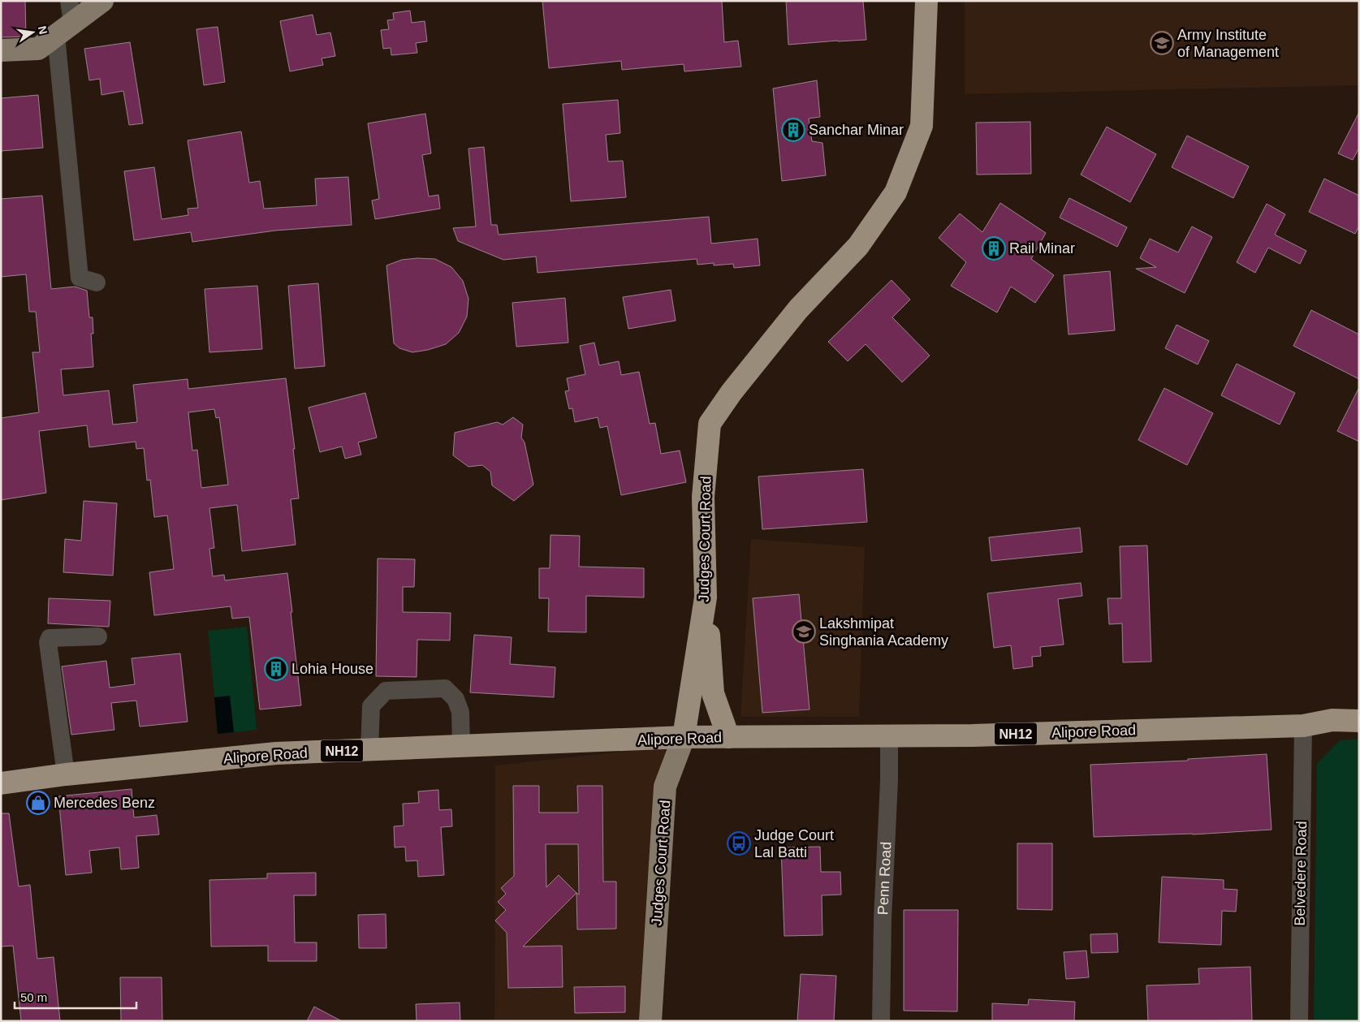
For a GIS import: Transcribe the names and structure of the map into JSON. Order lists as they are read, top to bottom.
{
  "streets": {
    "highway": ["Judges Court Road", "Alipore Road", "NH12"],
    "street": ["Belvedere Road", "Penn Road"]
  },
  "crossings": [
    ["Judges Court Road", "Alipore Road"],
    ["Alipore Road", "NH12"],
    ["Alipore Road", "Belvedere Road"],
    ["Alipore Road", "Penn Road"]
  ],
  "places": {
    "school or university": ["Army Institute of Management", "Lakshmipat Singhania Academy"],
    "building": ["Sanchar Minar", "Rail Minar", "Lohia House"],
    "shop": ["Mercedes Benz"],
    "bus stop": ["Judge Court Lal Batti"]
  },
  "scale_bar": "50 m",
  "north": "right"
}
